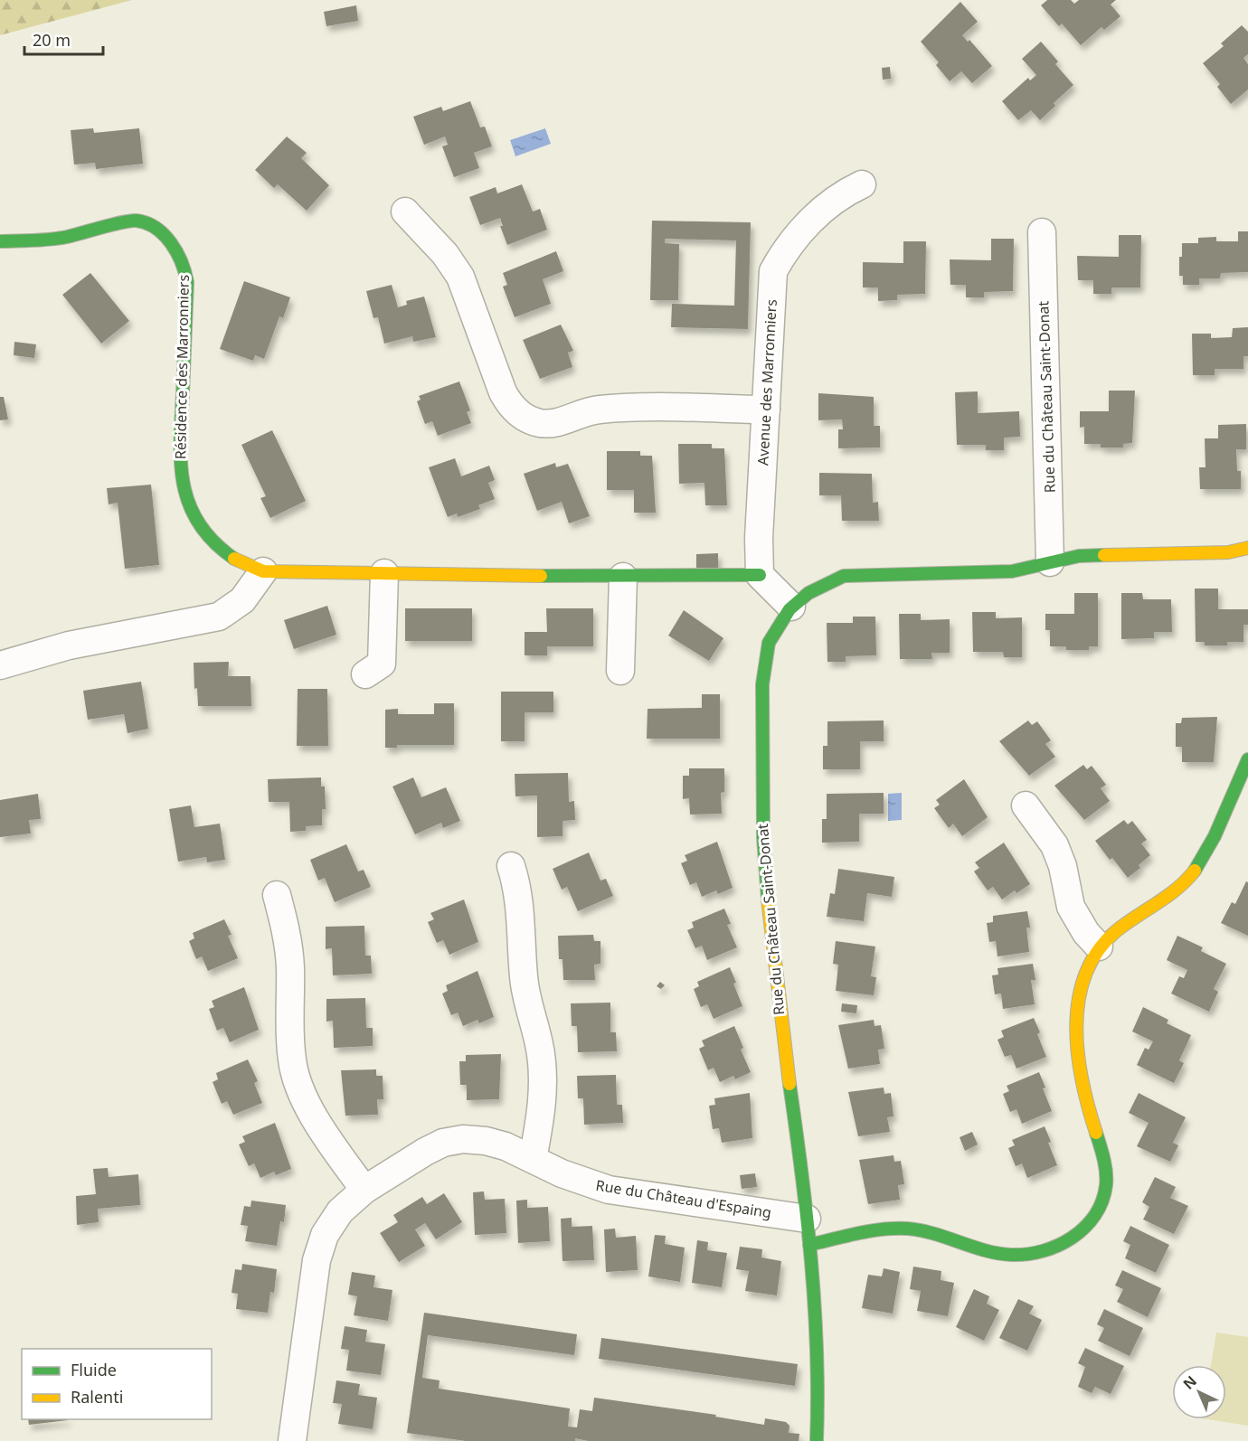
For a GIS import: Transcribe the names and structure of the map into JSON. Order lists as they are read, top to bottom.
{
  "streets": {
    "street": [
      "Résidence des Marronniers",
      "Avenue des Marronniers",
      "Rue du Château Saint-Donat",
      "Rue du Château d'Espaing"
    ]
  },
  "crossings": [
    ["Résidence des Marronniers", "Avenue des Marronniers"],
    ["Rue du Château Saint-Donat", "Rue du Château d'Espaing"]
  ],
  "legend": ["Fluide", "Ralenti"],
  "scale_bar": "20 m",
  "north": "top left"
}
